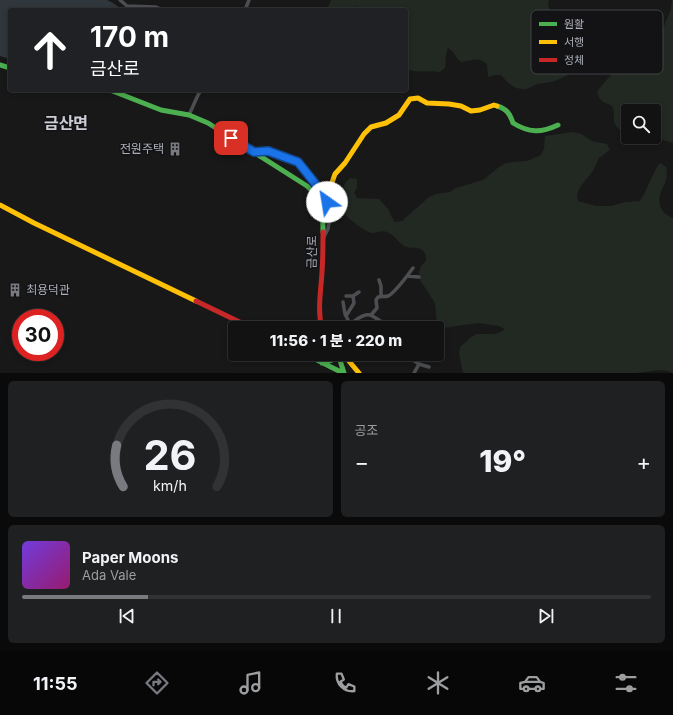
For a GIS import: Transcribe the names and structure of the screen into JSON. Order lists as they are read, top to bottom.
{
  "streets": {
    "street": ["금산로"]
  },
  "districts": ["금산면"],
  "places": {
    "building": ["전원주택", "최용덕관"]
  },
  "legend": ["원활", "서행", "정체"],
  "page": {
    "turn": ["170 m", "금산로"],
    "limit": "30",
    "trip": "11:56 · 1 분 · 220 m",
    "tile": "공조",
    "heat": ["−", "19°", "+"],
    "song": ["Paper Moons", "Ada Vale"],
    "tabs": "11:55",
    "gauge": ["26", "km/h"]
  }
}
